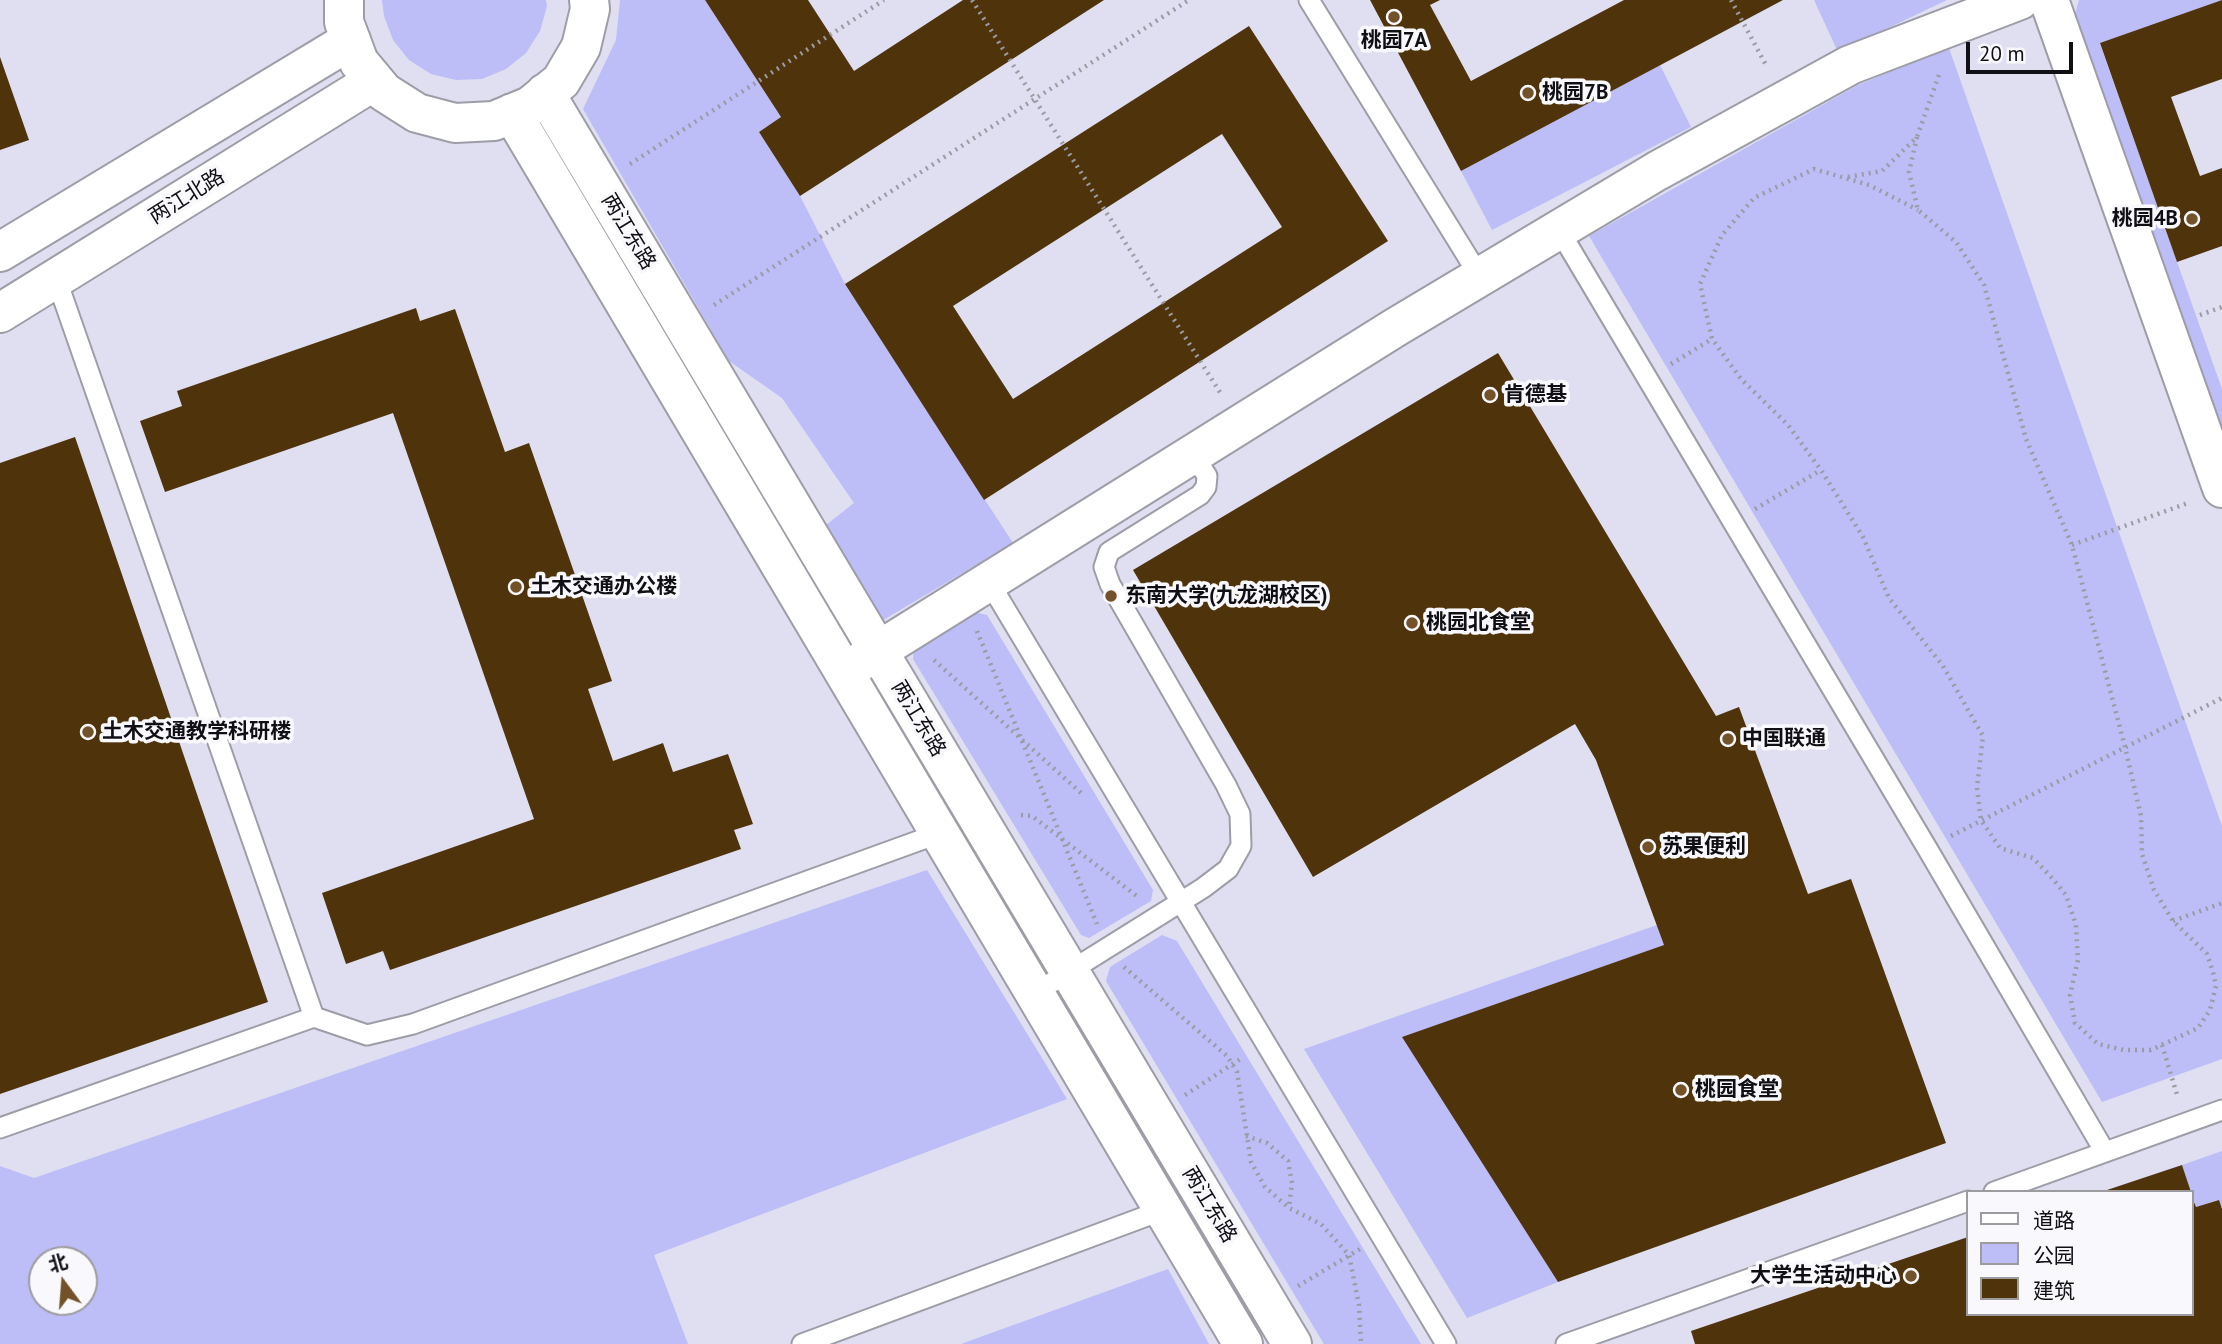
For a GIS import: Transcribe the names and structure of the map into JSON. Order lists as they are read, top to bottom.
{
  "streets": {
    "street": ["两江北路", "两江东路"]
  },
  "places": [
    "桃园7A",
    "桃园7B",
    "桃园4B",
    "肯德基",
    "土木交通办公楼",
    "东南大学(九龙湖校区)",
    "桃园北食堂",
    "土木交通教学科研楼",
    "中国联通",
    "苏果便利",
    "桃园食堂",
    "大学生活动中心"
  ],
  "legend": ["道路", "公园", "建筑"],
  "scale_bar": "20 m",
  "north": "top"
}
